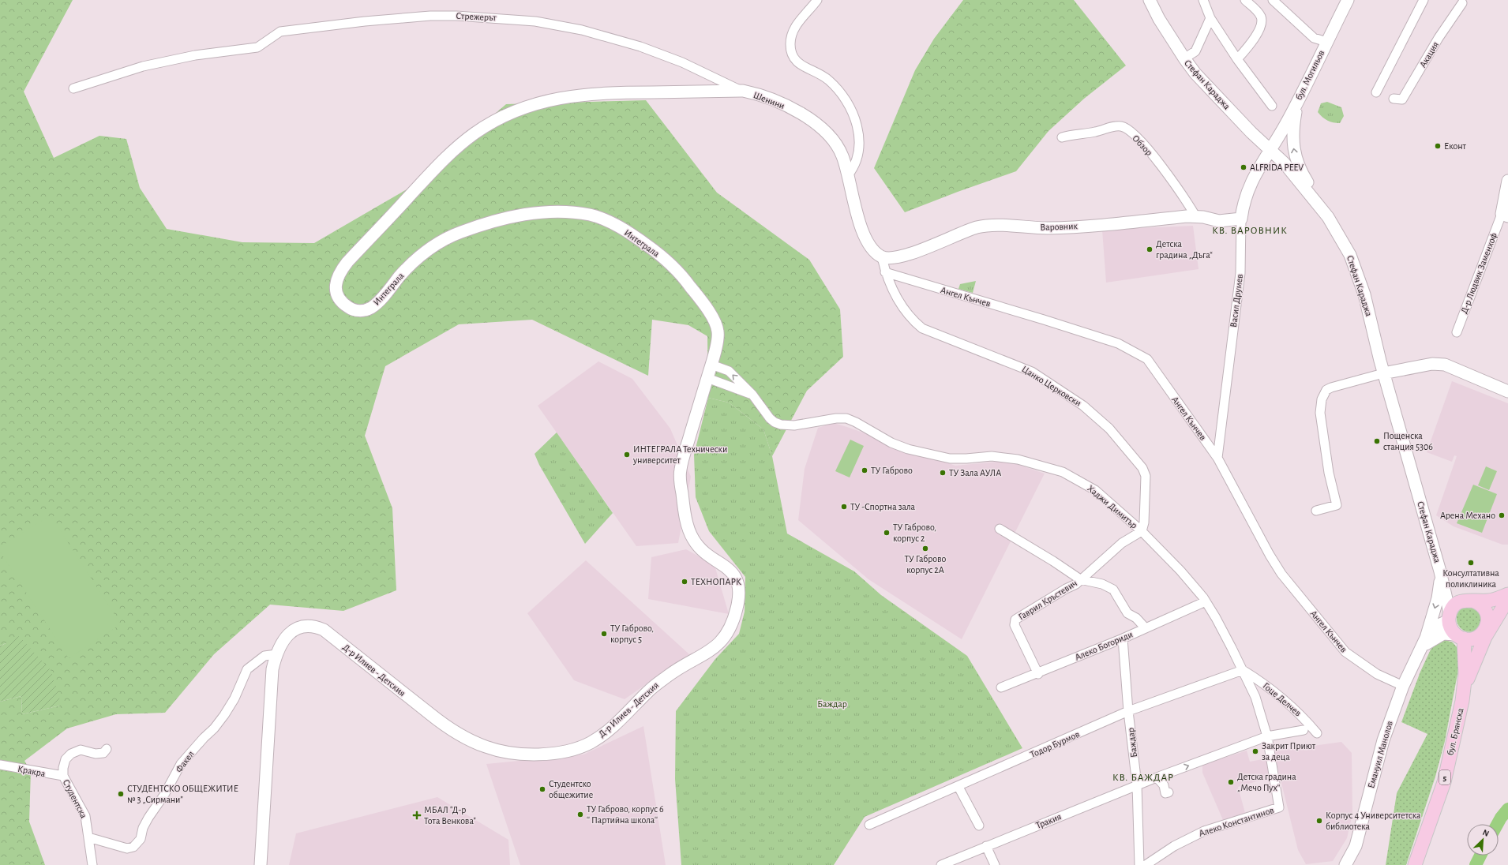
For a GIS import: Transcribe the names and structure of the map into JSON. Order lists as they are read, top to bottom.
{
  "streets": {
    "main road": ["бул. Брянска", "5"],
    "street": [
      "Стрежерът",
      "Акация",
      "бул. Могильов",
      "Стефан Караджа",
      "Шенини",
      "Обзор",
      "Варовник",
      "Интеграла",
      "Д-р Людвик Заменхоф",
      "Ангел Кънчев",
      "Васил Друмев",
      "Цанко Церковски",
      "Хаджи Димитър",
      "Гаврил Кръстевич",
      "Алеко Богориди",
      "Д-р Илиев - Детския",
      "Гоце Делчев",
      "Баждар",
      "Тодор Бурмов",
      "Емануил Манолов",
      "Факел",
      "Кракра",
      "Студентска",
      "Тракия",
      "Алеко Константинов"
    ]
  },
  "crossings": [
    ["Стрежерът", "Шенини"],
    ["бул. Могильов", "Стефан Караджа"],
    ["бул. Могильов", "Васил Друмев"],
    ["Стефан Караджа", "Васил Друмев"],
    ["Стефан Караджа", "Емануил Манолов"],
    ["Стефан Караджа", "5"],
    ["Шенини", "Варовник"],
    ["Шенини", "Интеграла"],
    ["Шенини", "Цанко Церковски"],
    ["Обзор", "Варовник"],
    ["Варовник", "Васил Друмев"],
    ["Варовник", "Цанко Церковски"],
    ["Интеграла", "Хаджи Димитър"],
    ["Интеграла", "Д-р Илиев - Детския"],
    ["Ангел Кънчев", "Васил Друмев"],
    ["Ангел Кънчев", "Цанко Церковски"],
    ["Ангел Кънчев", "Емануил Манолов"],
    ["Цанко Церковски", "Хаджи Димитър"],
    ["Цанко Церковски", "Гаврил Кръстевич"],
    ["Хаджи Димитър", "Гаврил Кръстевич"],
    ["Хаджи Димитър", "Алеко Богориди"],
    ["Хаджи Димитър", "Д-р Илиев - Детския"],
    ["Хаджи Димитър", "Гоце Делчев"],
    ["Хаджи Димитър", "Тодор Бурмов"],
    ["Хаджи Димитър", "Тракия"],
    ["Хаджи Димитър", "Алеко Константинов"],
    ["Гаврил Кръстевич", "Алеко Богориди"],
    ["Алеко Богориди", "Баждар"],
    ["Д-р Илиев - Детския", "Факел"],
    ["Гоце Делчев", "Тодор Бурмов"],
    ["бул. Брянска", "5"],
    ["Баждар", "Тодор Бурмов"],
    ["Баждар", "Тракия"],
    ["Емануил Манолов", "5"],
    ["Факел", "Студентска"],
    ["Кракра", "Студентска"]
  ],
  "districts": ["КВ. ВАРОВНИК", "КВ. БАЖДАР"],
  "parks": ["Баждар"],
  "places": {
    "other": [
      "Еконт",
      "ALFRIDA PEEV",
      "Детска градина „Дъга“",
      "Пощенска станция 5306",
      "ИНТЕГРАЛА Технически университет",
      "ТУ Габрово",
      "ТУ Зала АУЛА",
      "ТУ -Спортна зала",
      "Арена Механо",
      "ТУ Габрово, корпус 2",
      "ТУ Габрово корпус 2А",
      "Консултативна поликлиника",
      "ТЕХНОПАРК",
      "ТУ Габрово, корпус 5",
      "Закрит Приют за деца",
      "Детска градина „Мечо Пух“",
      "Студентско общежитие",
      "СТУДЕНТСКО ОБЩЕЖИТИЕ № 3 „Сирмани”",
      "ТУ Габрово, корпус 6 '' Партийна школа''",
      "Корпус 4 Университетска библиотека"
    ],
    "health": ["МБАЛ \"Д-р Тота Венкова\""]
  },
  "north": "top right"
}
